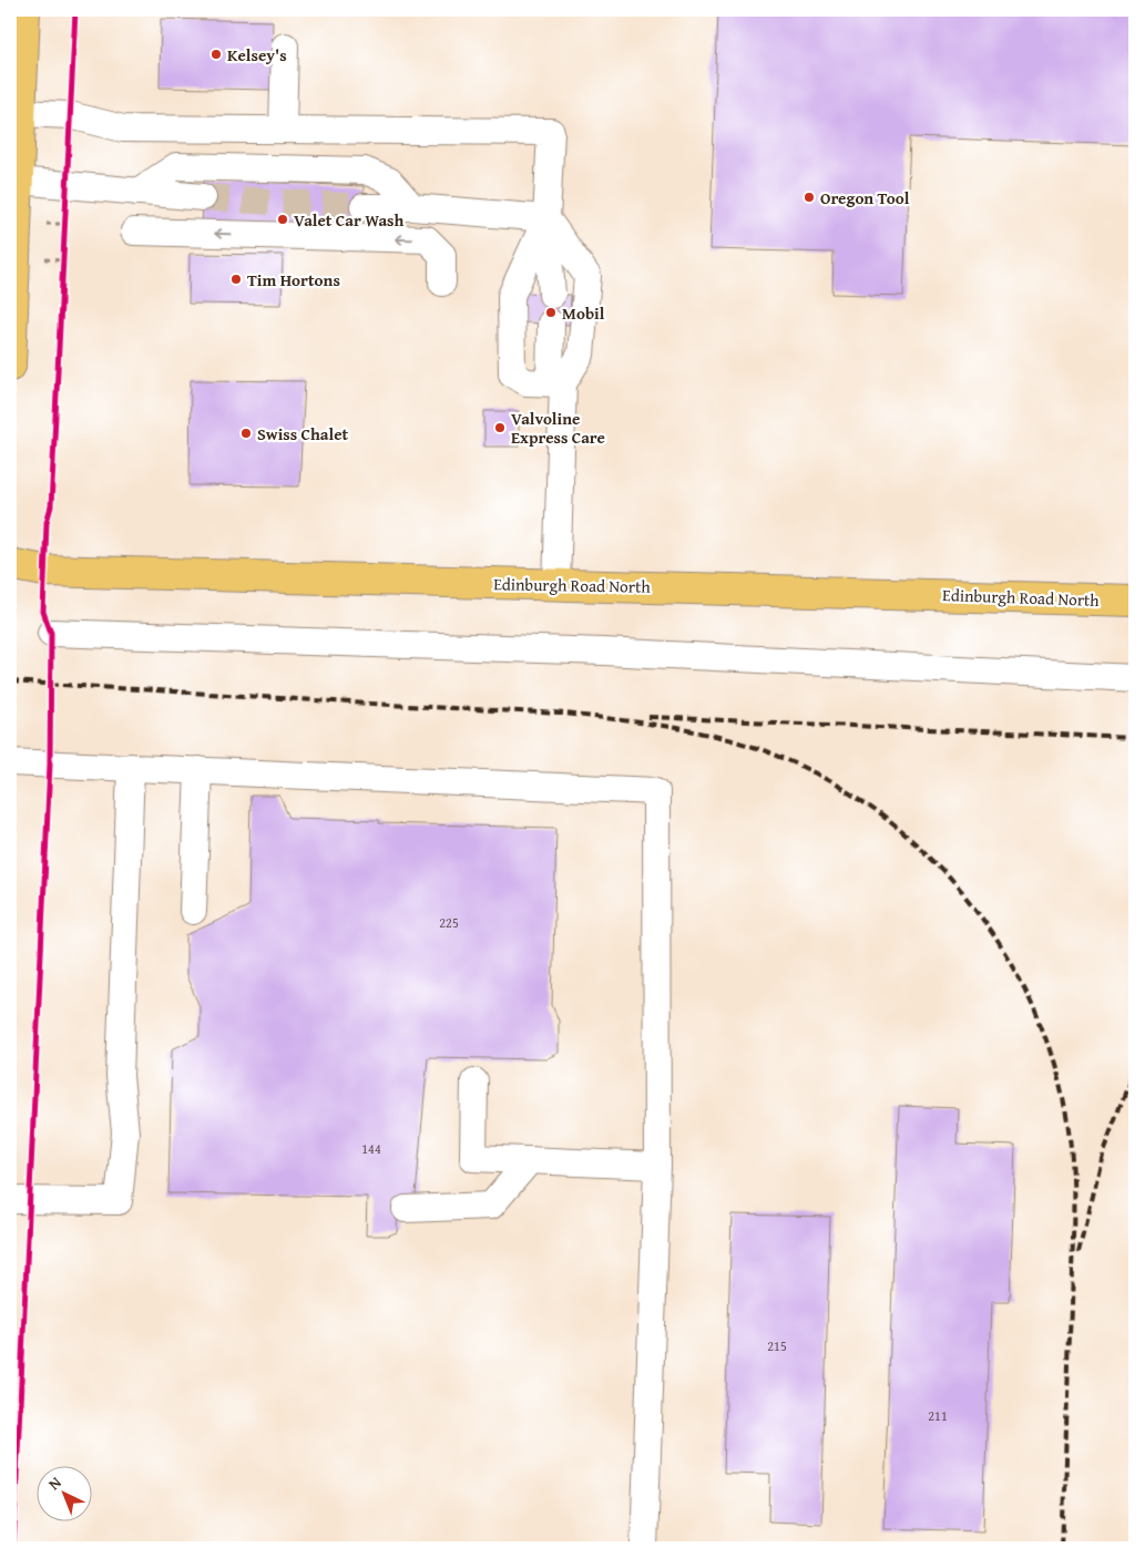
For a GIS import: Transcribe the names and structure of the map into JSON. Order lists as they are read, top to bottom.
{
  "streets": {
    "main road": ["Edinburgh Road North"]
  },
  "places": [
    "Kelsey's",
    "Oregon Tool",
    "Valet Car Wash",
    "Tim Hortons",
    "Mobil",
    "Valvoline Express Care",
    "Swiss Chalet"
  ],
  "house_numbers": [
    "225",
    "144",
    "215",
    "211"
  ],
  "north": "top left"
}
